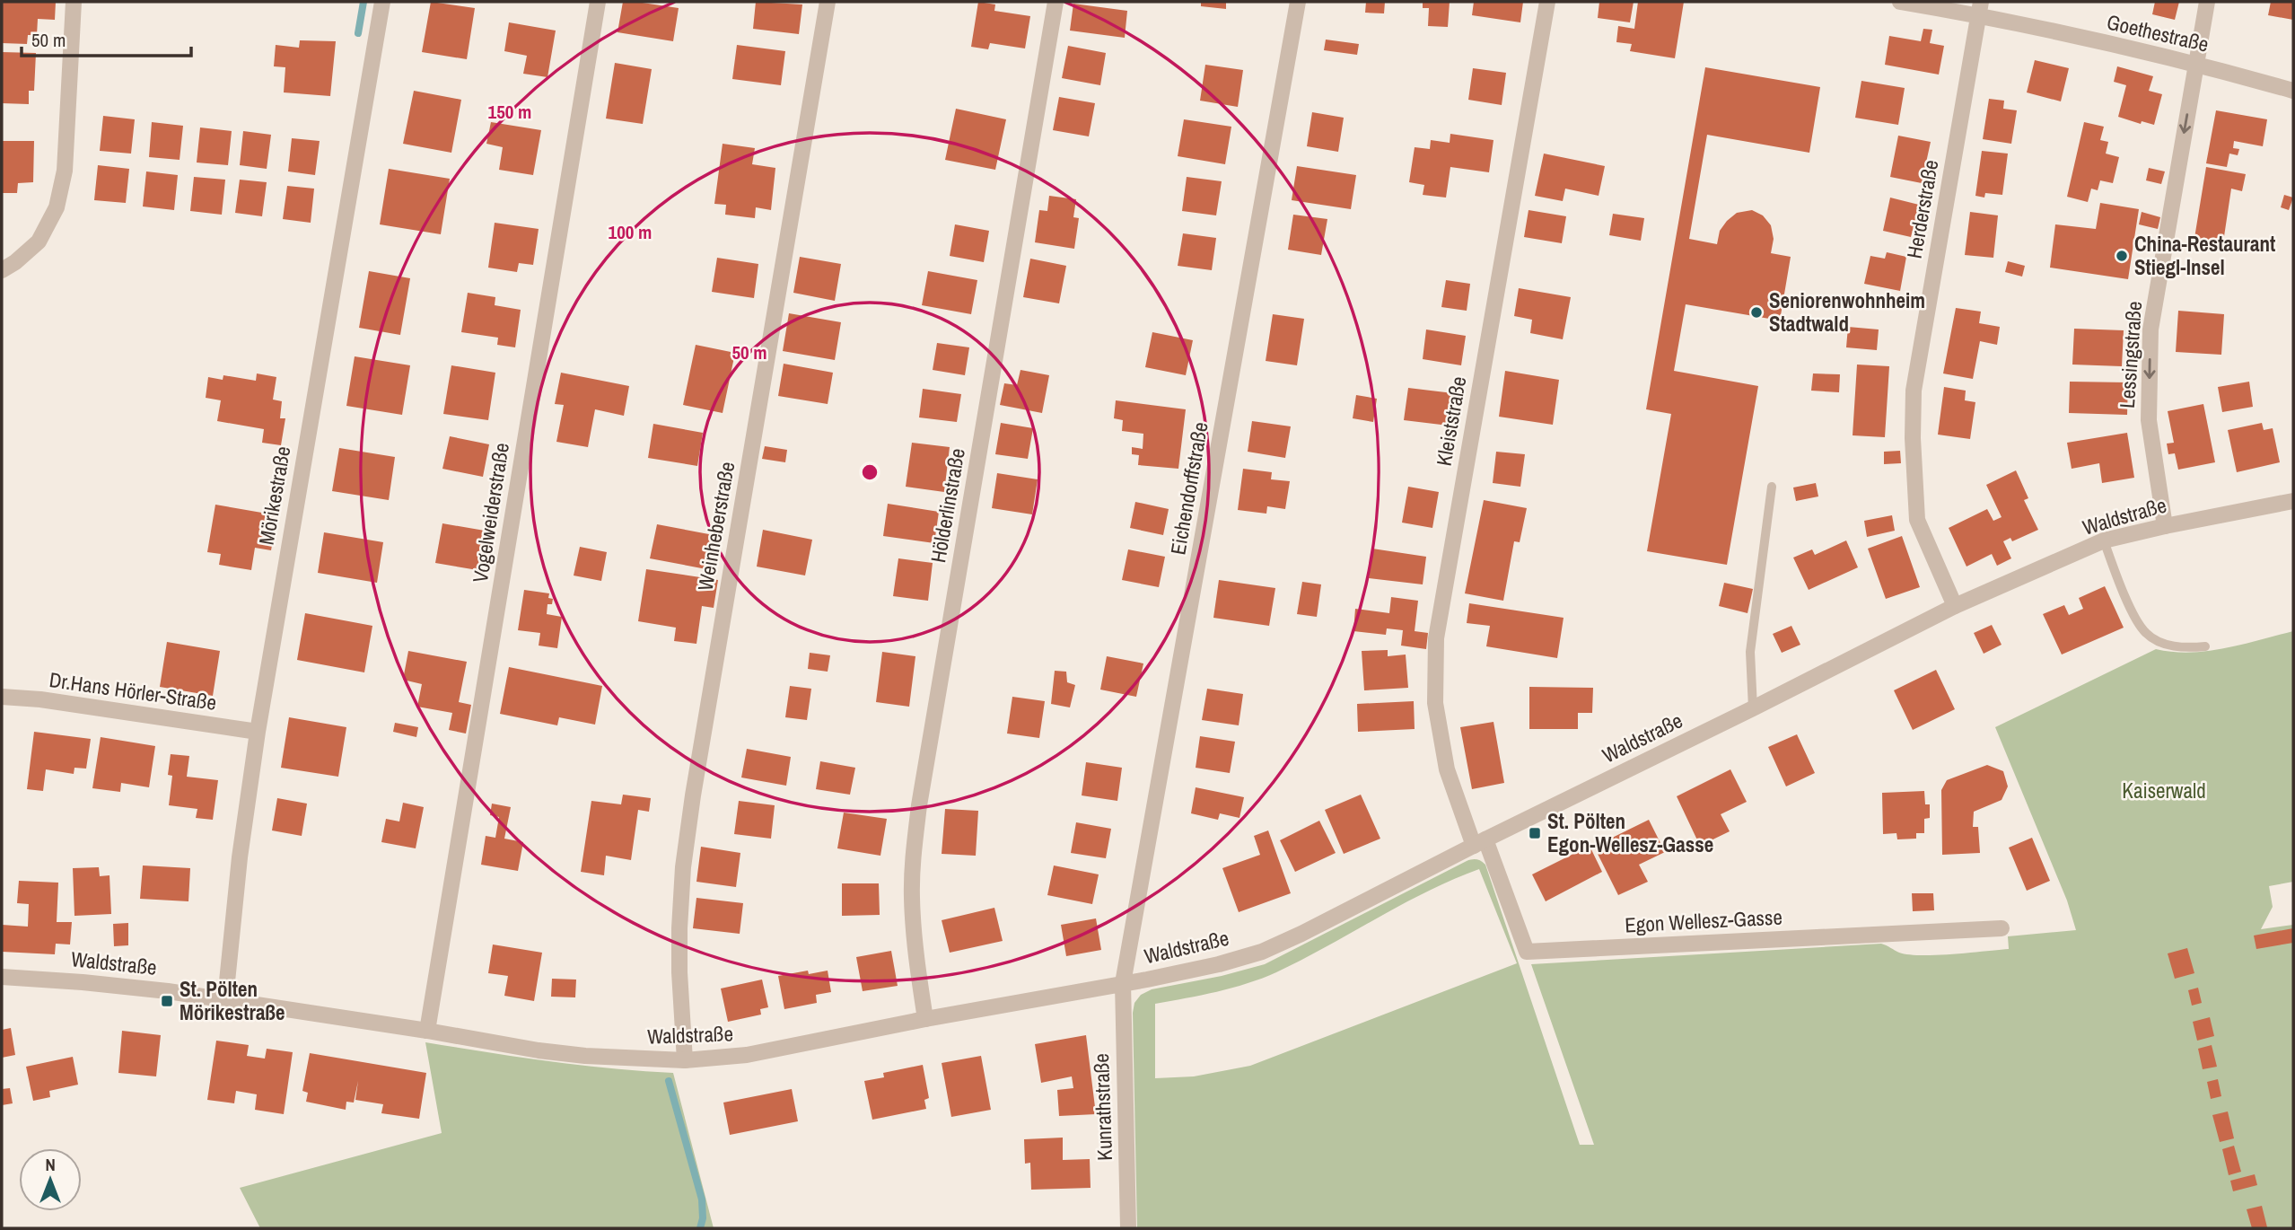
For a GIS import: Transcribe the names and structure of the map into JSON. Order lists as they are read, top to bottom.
{
  "streets": {
    "street": [
      "Goethestraße",
      "Herderstraße",
      "Lessingstraße",
      "Kleiststraße",
      "Eichendorffstraße",
      "Mörikestraße",
      "Hölderlinstraße",
      "Vogelweiderstraße",
      "Waldstraße",
      "Weinheberstraße",
      "Dr.Hans Hörler-Straße",
      "Egon Wellesz-Gasse",
      "Kunrathstraße"
    ]
  },
  "crossings": [
    ["Goethestraße", "Herderstraße"],
    ["Goethestraße", "Lessingstraße"],
    ["Herderstraße", "Waldstraße"],
    ["Lessingstraße", "Waldstraße"],
    ["Kleiststraße", "Waldstraße"],
    ["Kleiststraße", "Egon Wellesz-Gasse"],
    ["Eichendorffstraße", "Waldstraße"],
    ["Eichendorffstraße", "Kunrathstraße"],
    ["Mörikestraße", "Waldstraße"],
    ["Mörikestraße", "Dr.Hans Hörler-Straße"],
    ["Hölderlinstraße", "Waldstraße"],
    ["Vogelweiderstraße", "Waldstraße"],
    ["Waldstraße", "Weinheberstraße"],
    ["Waldstraße", "Egon Wellesz-Gasse"],
    ["Waldstraße", "Kunrathstraße"]
  ],
  "one_way": ["Lessingstraße"],
  "parks": ["Kaiserwald"],
  "places": {
    "other": ["China-Restaurant Stiegl-Insel", "Seniorenwohnheim Stadtwald"],
    "transit": ["St. Pölten Egon-Wellesz-Gasse", "St. Pölten Mörikestraße"]
  },
  "scale_bar": "50 m",
  "north": "top",
  "rings": ["150 m", "100 m", "50 m"]
}
